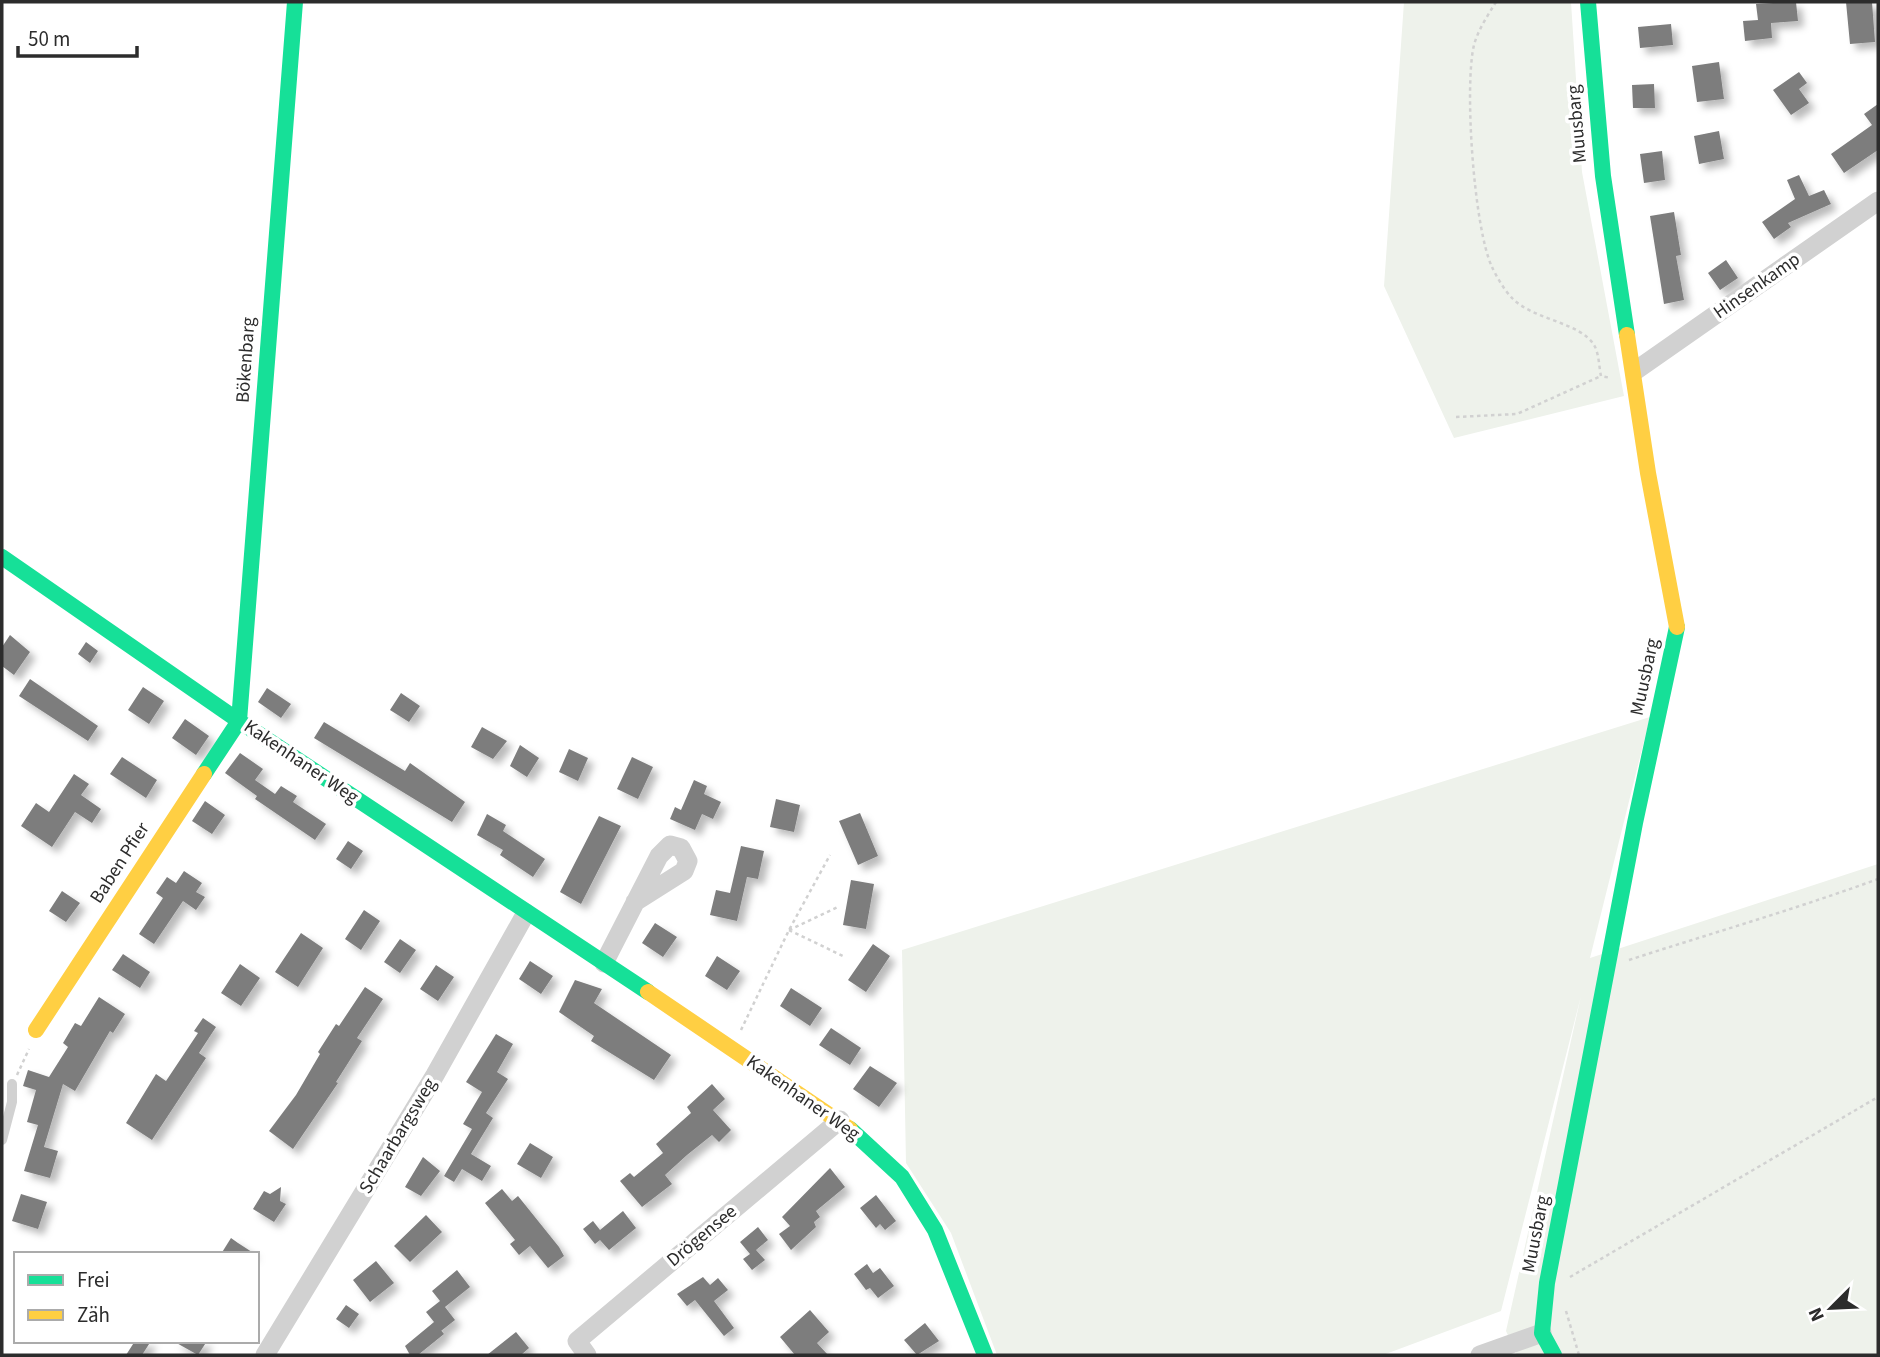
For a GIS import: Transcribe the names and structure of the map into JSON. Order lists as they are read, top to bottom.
{
  "streets": {
    "street": [
      "Muusbarg",
      "Hinsenkamp",
      "Bökenbarg",
      "Kakenhaner Weg",
      "Baben Pfier",
      "Schaarbargsweg",
      "Drögensee"
    ]
  },
  "crossings": [
    ["Muusbarg", "Hinsenkamp"],
    ["Bökenbarg", "Kakenhaner Weg"],
    ["Bökenbarg", "Baben Pfier"],
    ["Kakenhaner Weg", "Baben Pfier"],
    ["Kakenhaner Weg", "Schaarbargsweg"],
    ["Kakenhaner Weg", "Drögensee"]
  ],
  "legend": ["Frei", "Zäh"],
  "scale_bar": "50 m",
  "north": "bottom left"
}
